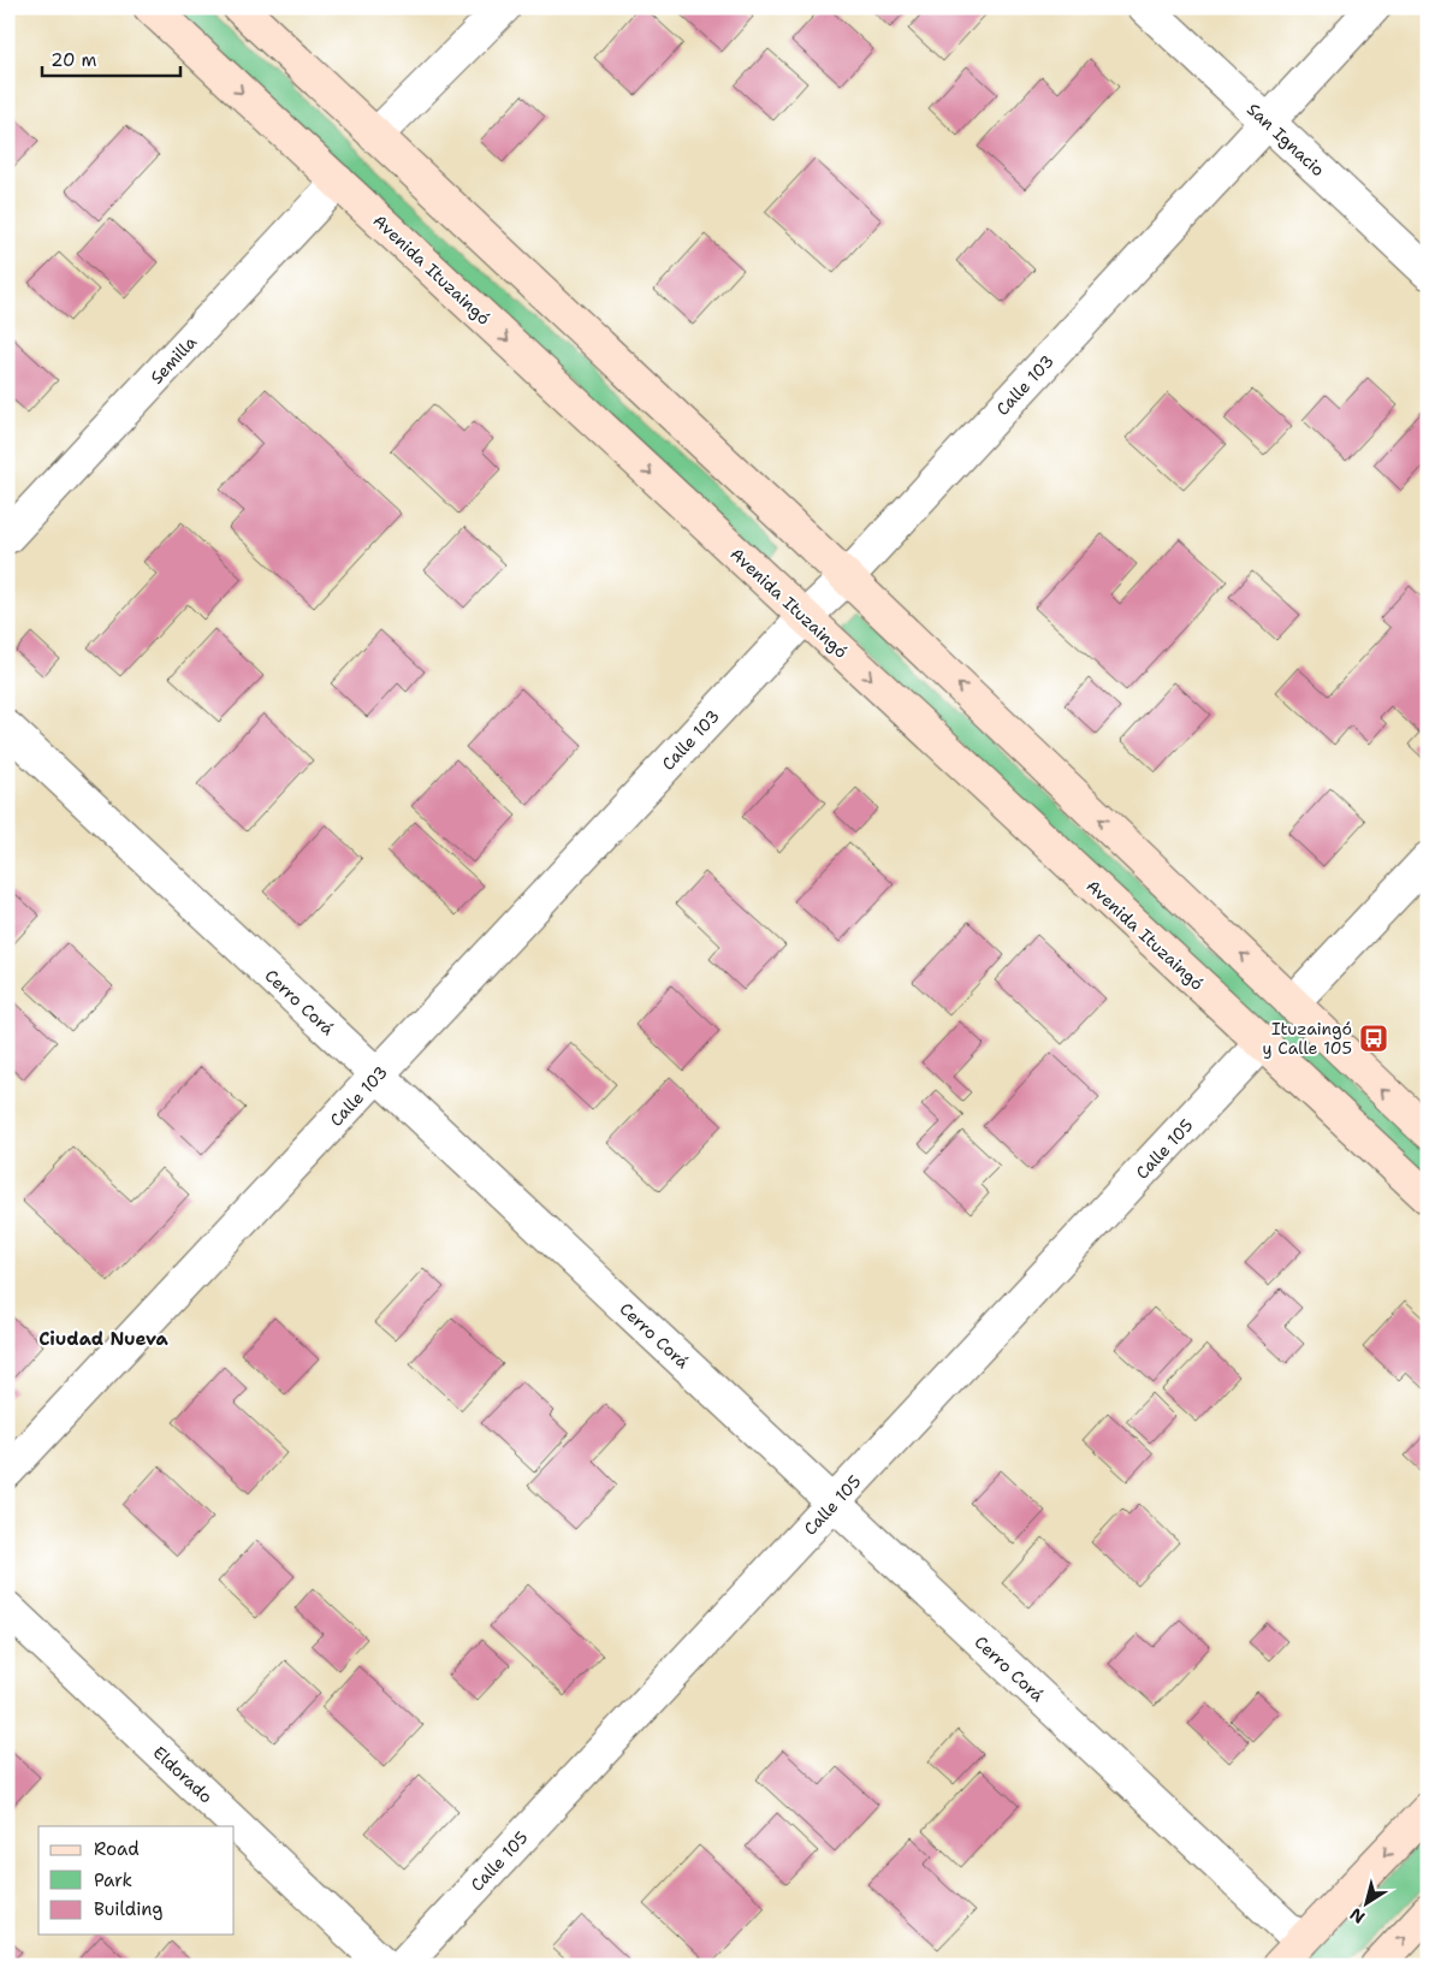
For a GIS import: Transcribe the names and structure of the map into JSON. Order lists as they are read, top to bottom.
{
  "streets": {
    "main road": ["Avenida Ituzaingó"],
    "street": [
      "San Ignacio",
      "Semilla",
      "Calle 103",
      "Cerro Corá",
      "Calle 105",
      "Eldorado"
    ]
  },
  "crossings": [
    ["San Ignacio", "Calle 103"],
    ["Avenida Ituzaingó", "Semilla"],
    ["Avenida Ituzaingó", "Calle 103"],
    ["Avenida Ituzaingó", "Calle 105"],
    ["Calle 103", "Cerro Corá"],
    ["Cerro Corá", "Calle 105"]
  ],
  "districts": ["Ciudad Nueva"],
  "places": {
    "bus stop": ["Ituzaingó y Calle 105"]
  },
  "legend": ["Road", "Park", "Building"],
  "scale_bar": "20 m",
  "north": "bottom left"
}
